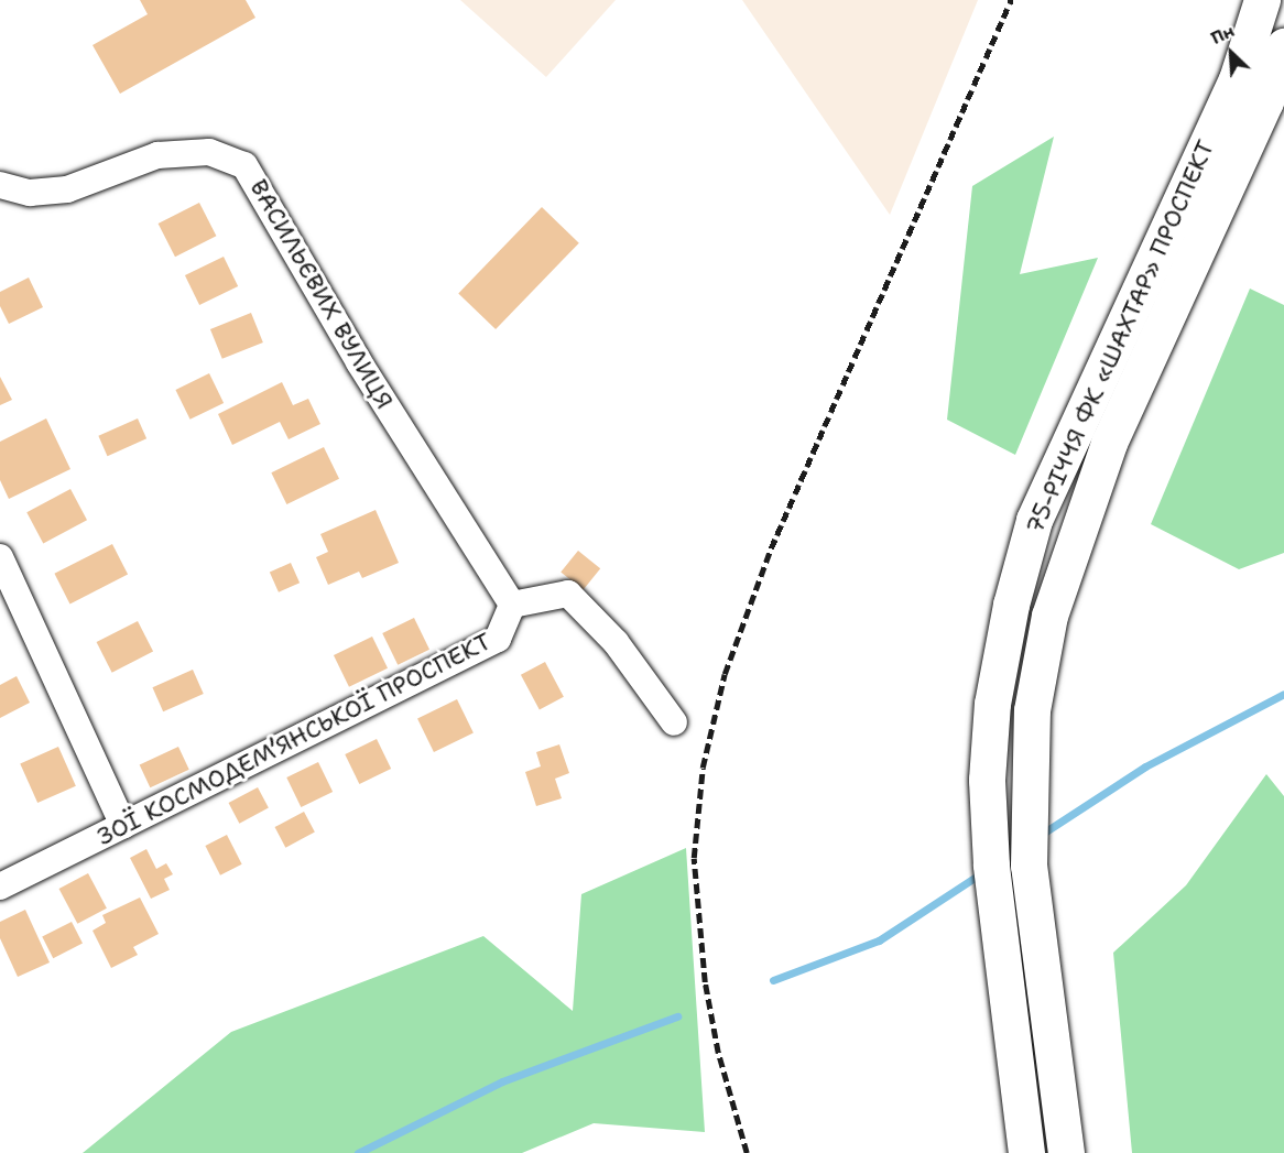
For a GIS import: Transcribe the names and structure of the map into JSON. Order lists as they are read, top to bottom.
{
  "streets": {
    "main road": ["75-РІЧЧЯ ФК «ШАХТАР» ПРОСПЕКТ"],
    "street": ["ВАСИЛЬЄВИХ ВУЛИЦЯ", "ЗОЇ КОСМОДЕМ’ЯНСЬКОЇ ПРОСПЕКТ"]
  },
  "crossings": [
    ["ВАСИЛЬЄВИХ ВУЛИЦЯ", "ЗОЇ КОСМОДЕМ’ЯНСЬКОЇ ПРОСПЕКТ"]
  ],
  "north": "top left"
}
